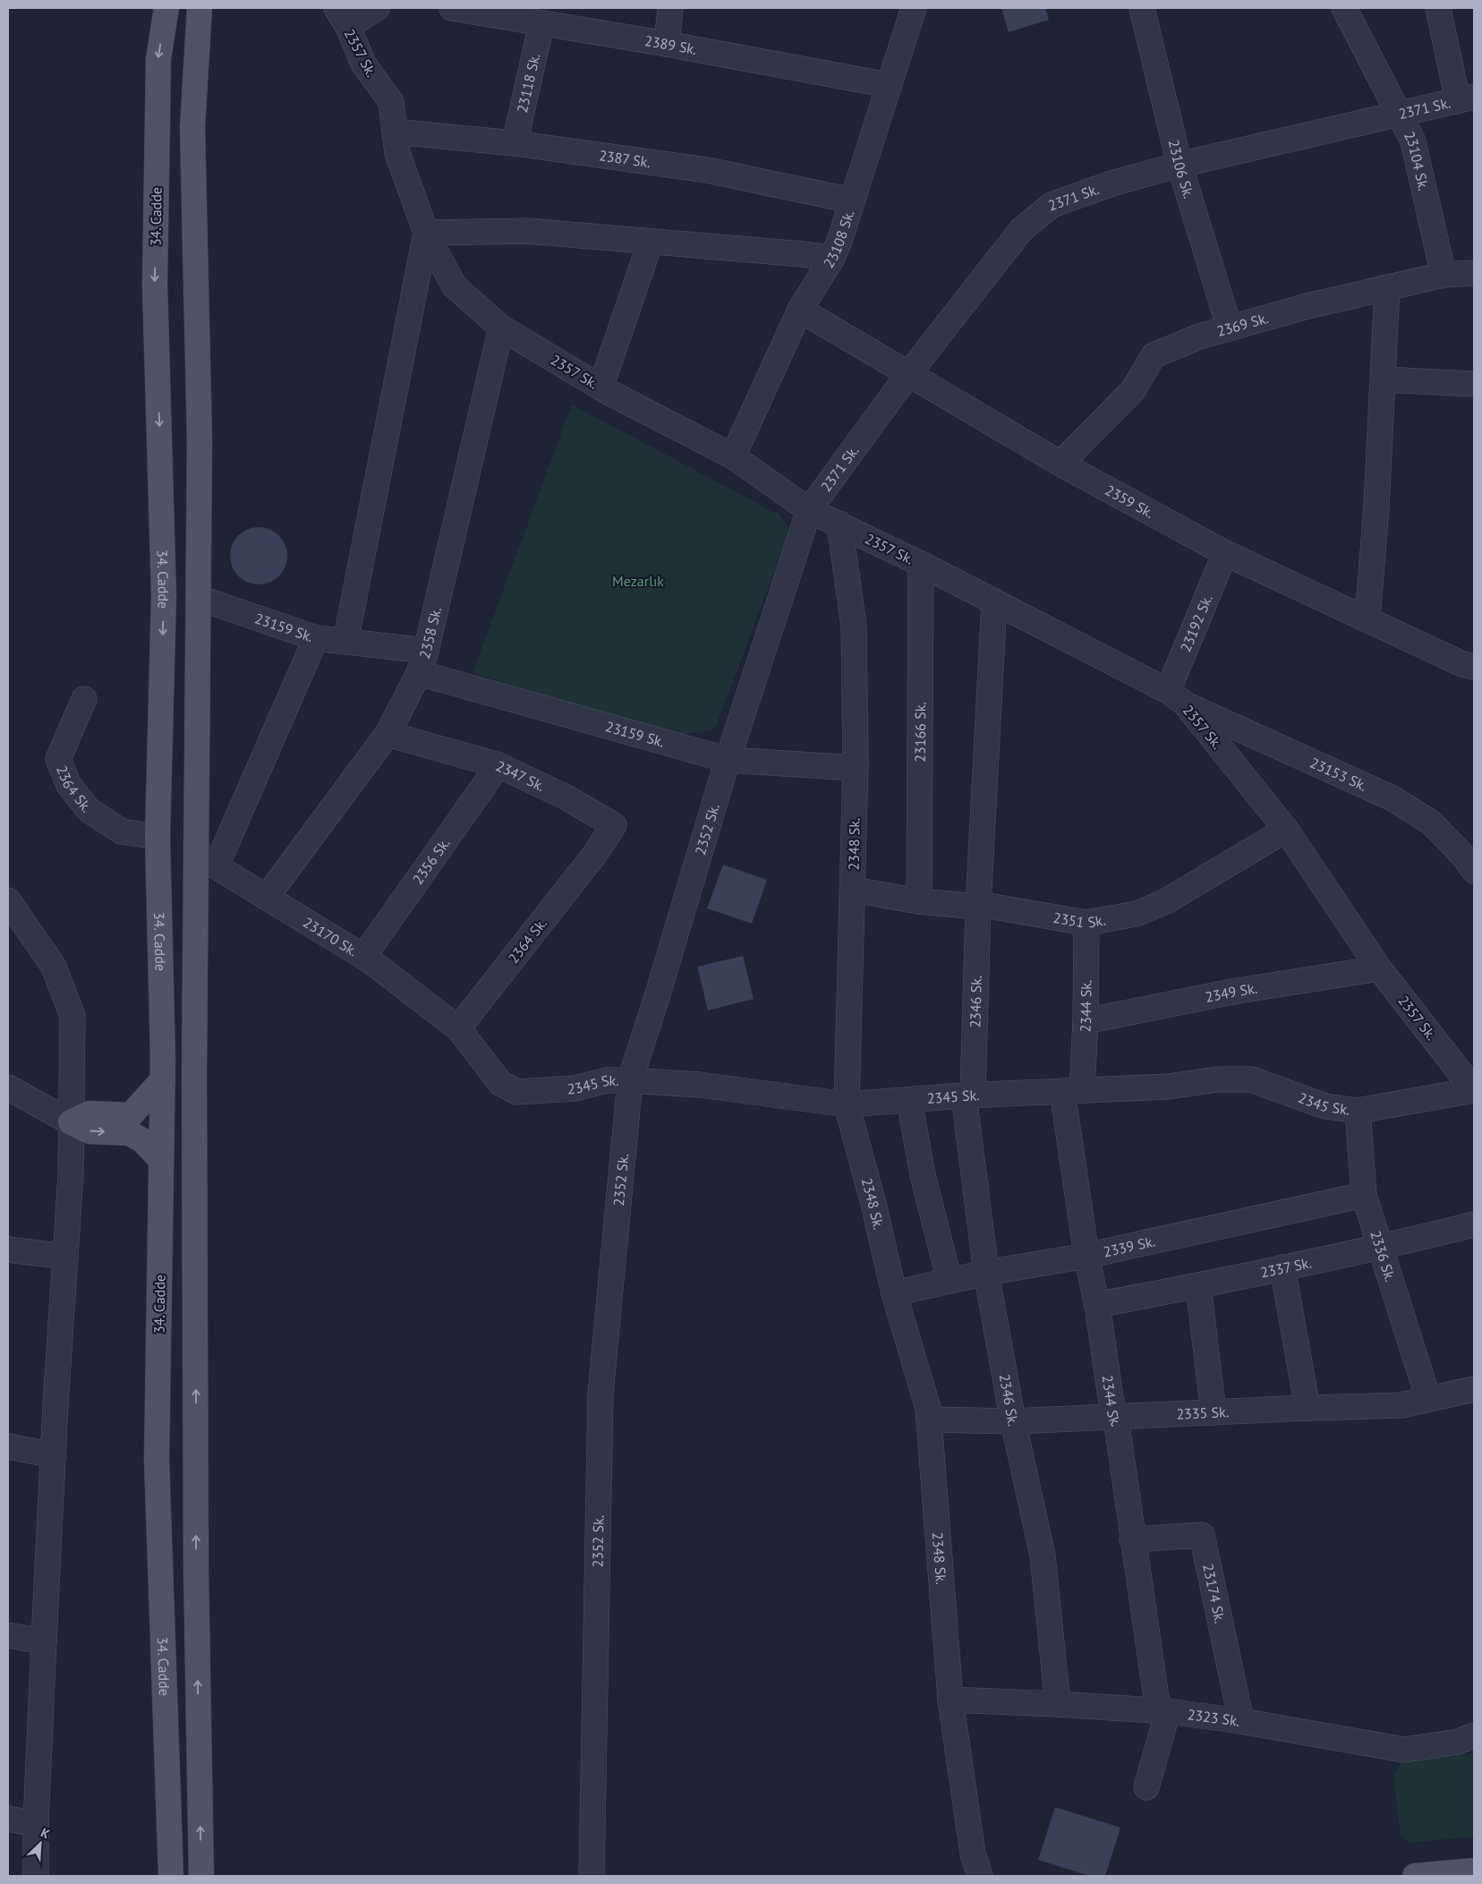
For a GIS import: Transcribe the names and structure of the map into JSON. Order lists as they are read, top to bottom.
{
  "streets": {
    "main road": ["34. Cadde"],
    "street": [
      "2389 Sk.",
      "2357 Sk.",
      "23118 Sk.",
      "2371 Sk.",
      "2387 Sk.",
      "23104 Sk.",
      "23106 Sk.",
      "23108 Sk.",
      "2369 Sk.",
      "2359 Sk.",
      "23192 Sk.",
      "23159 Sk.",
      "2358 Sk.",
      "23166 Sk.",
      "23153 Sk.",
      "2347 Sk.",
      "2364 Sk.",
      "2352 Sk.",
      "2348 Sk.",
      "2356 Sk.",
      "2351 Sk.",
      "23170 Sk.",
      "2349 Sk.",
      "2346 Sk.",
      "2344 Sk.",
      "2345 Sk.",
      "2339 Sk.",
      "2336 Sk.",
      "2337 Sk.",
      "2335 Sk.",
      "23174 Sk.",
      "2323 Sk."
    ]
  },
  "crossings": [
    ["2389 Sk.", "23118 Sk."],
    ["2389 Sk.", "23108 Sk."],
    ["2357 Sk.", "2371 Sk."],
    ["2357 Sk.", "2387 Sk."],
    ["2357 Sk.", "23108 Sk."],
    ["2357 Sk.", "23192 Sk."],
    ["2357 Sk.", "2358 Sk."],
    ["2357 Sk.", "23166 Sk."],
    ["2357 Sk.", "23153 Sk."],
    ["2357 Sk.", "2352 Sk."],
    ["2357 Sk.", "2348 Sk."],
    ["2357 Sk.", "2351 Sk."],
    ["2357 Sk.", "2349 Sk."],
    ["2357 Sk.", "2346 Sk."],
    ["2357 Sk.", "2345 Sk."],
    ["23118 Sk.", "2387 Sk."],
    ["2371 Sk.", "23104 Sk."],
    ["2371 Sk.", "23106 Sk."],
    ["2371 Sk.", "2359 Sk."],
    ["2371 Sk.", "2352 Sk."],
    ["2387 Sk.", "23108 Sk."],
    ["23104 Sk.", "2369 Sk."],
    ["23106 Sk.", "2369 Sk."],
    ["34. Cadde", "2364 Sk."],
    ["23108 Sk.", "2359 Sk."],
    ["2369 Sk.", "2359 Sk."],
    ["2359 Sk.", "23192 Sk."],
    ["23192 Sk.", "23153 Sk."],
    ["23159 Sk.", "2358 Sk."],
    ["23159 Sk.", "2352 Sk."],
    ["23159 Sk.", "2348 Sk."],
    ["2358 Sk.", "2347 Sk."],
    ["2358 Sk.", "23170 Sk."],
    ["23166 Sk.", "2351 Sk."],
    ["2347 Sk.", "2364 Sk."],
    ["2347 Sk.", "2356 Sk."],
    ["2364 Sk.", "23170 Sk."],
    ["2364 Sk.", "2345 Sk."],
    ["2352 Sk.", "2345 Sk."],
    ["2348 Sk.", "2351 Sk."],
    ["2348 Sk.", "2345 Sk."],
    ["2348 Sk.", "2339 Sk."],
    ["2348 Sk.", "2335 Sk."],
    ["2348 Sk.", "2323 Sk."],
    ["2356 Sk.", "23170 Sk."],
    ["2351 Sk.", "2346 Sk."],
    ["2351 Sk.", "2344 Sk."],
    ["23170 Sk.", "2345 Sk."],
    ["2349 Sk.", "2344 Sk."],
    ["2346 Sk.", "2345 Sk."],
    ["2346 Sk.", "2339 Sk."],
    ["2346 Sk.", "2335 Sk."],
    ["2346 Sk.", "2323 Sk."],
    ["2344 Sk.", "2345 Sk."],
    ["2344 Sk.", "2339 Sk."],
    ["2344 Sk.", "2337 Sk."],
    ["2344 Sk.", "2335 Sk."],
    ["2344 Sk.", "23174 Sk."],
    ["2344 Sk.", "2323 Sk."],
    ["2345 Sk.", "2336 Sk."],
    ["2339 Sk.", "2336 Sk."],
    ["2336 Sk.", "2337 Sk."],
    ["2336 Sk.", "2335 Sk."],
    ["23174 Sk.", "2323 Sk."]
  ],
  "parks": ["Mezarlık"],
  "north": "top right"
}
